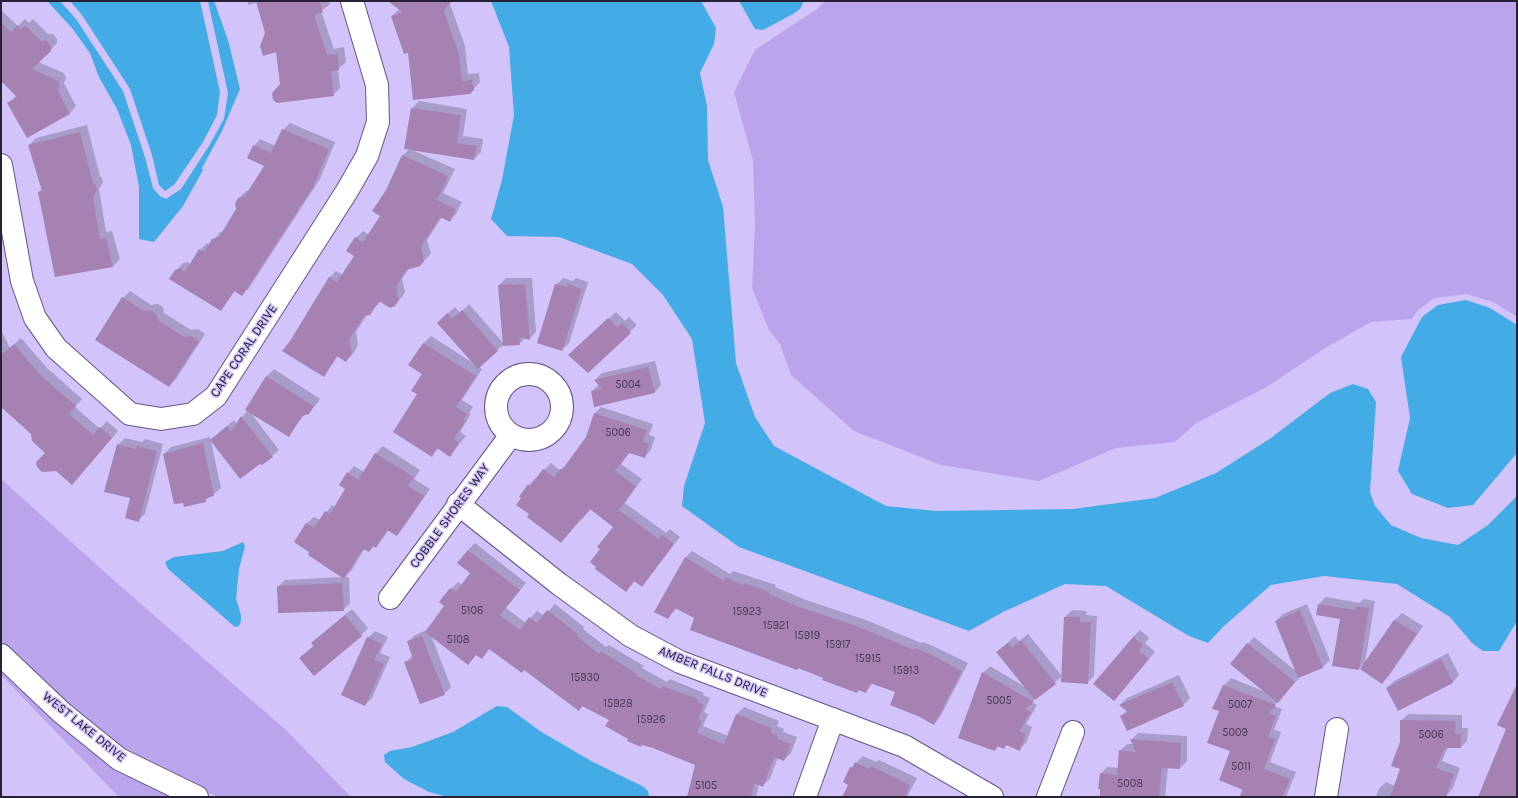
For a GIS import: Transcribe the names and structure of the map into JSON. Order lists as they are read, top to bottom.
{
  "streets": {
    "street": [
      "CAPE CORAL DRIVE",
      "COBBLE SHORES WAY",
      "AMBER FALLS DRIVE",
      "WEST LAKE DRIVE"
    ]
  },
  "crossings": [
    ["COBBLE SHORES WAY", "AMBER FALLS DRIVE"]
  ],
  "house_numbers": [
    "5004",
    "5006",
    "5106",
    "15923",
    "15921",
    "15919",
    "5108",
    "15917",
    "15915",
    "15913",
    "15930",
    "5005",
    "15928",
    "5007",
    "15926",
    "5009",
    "5006",
    "5011",
    "5008",
    "5105"
  ]
}
